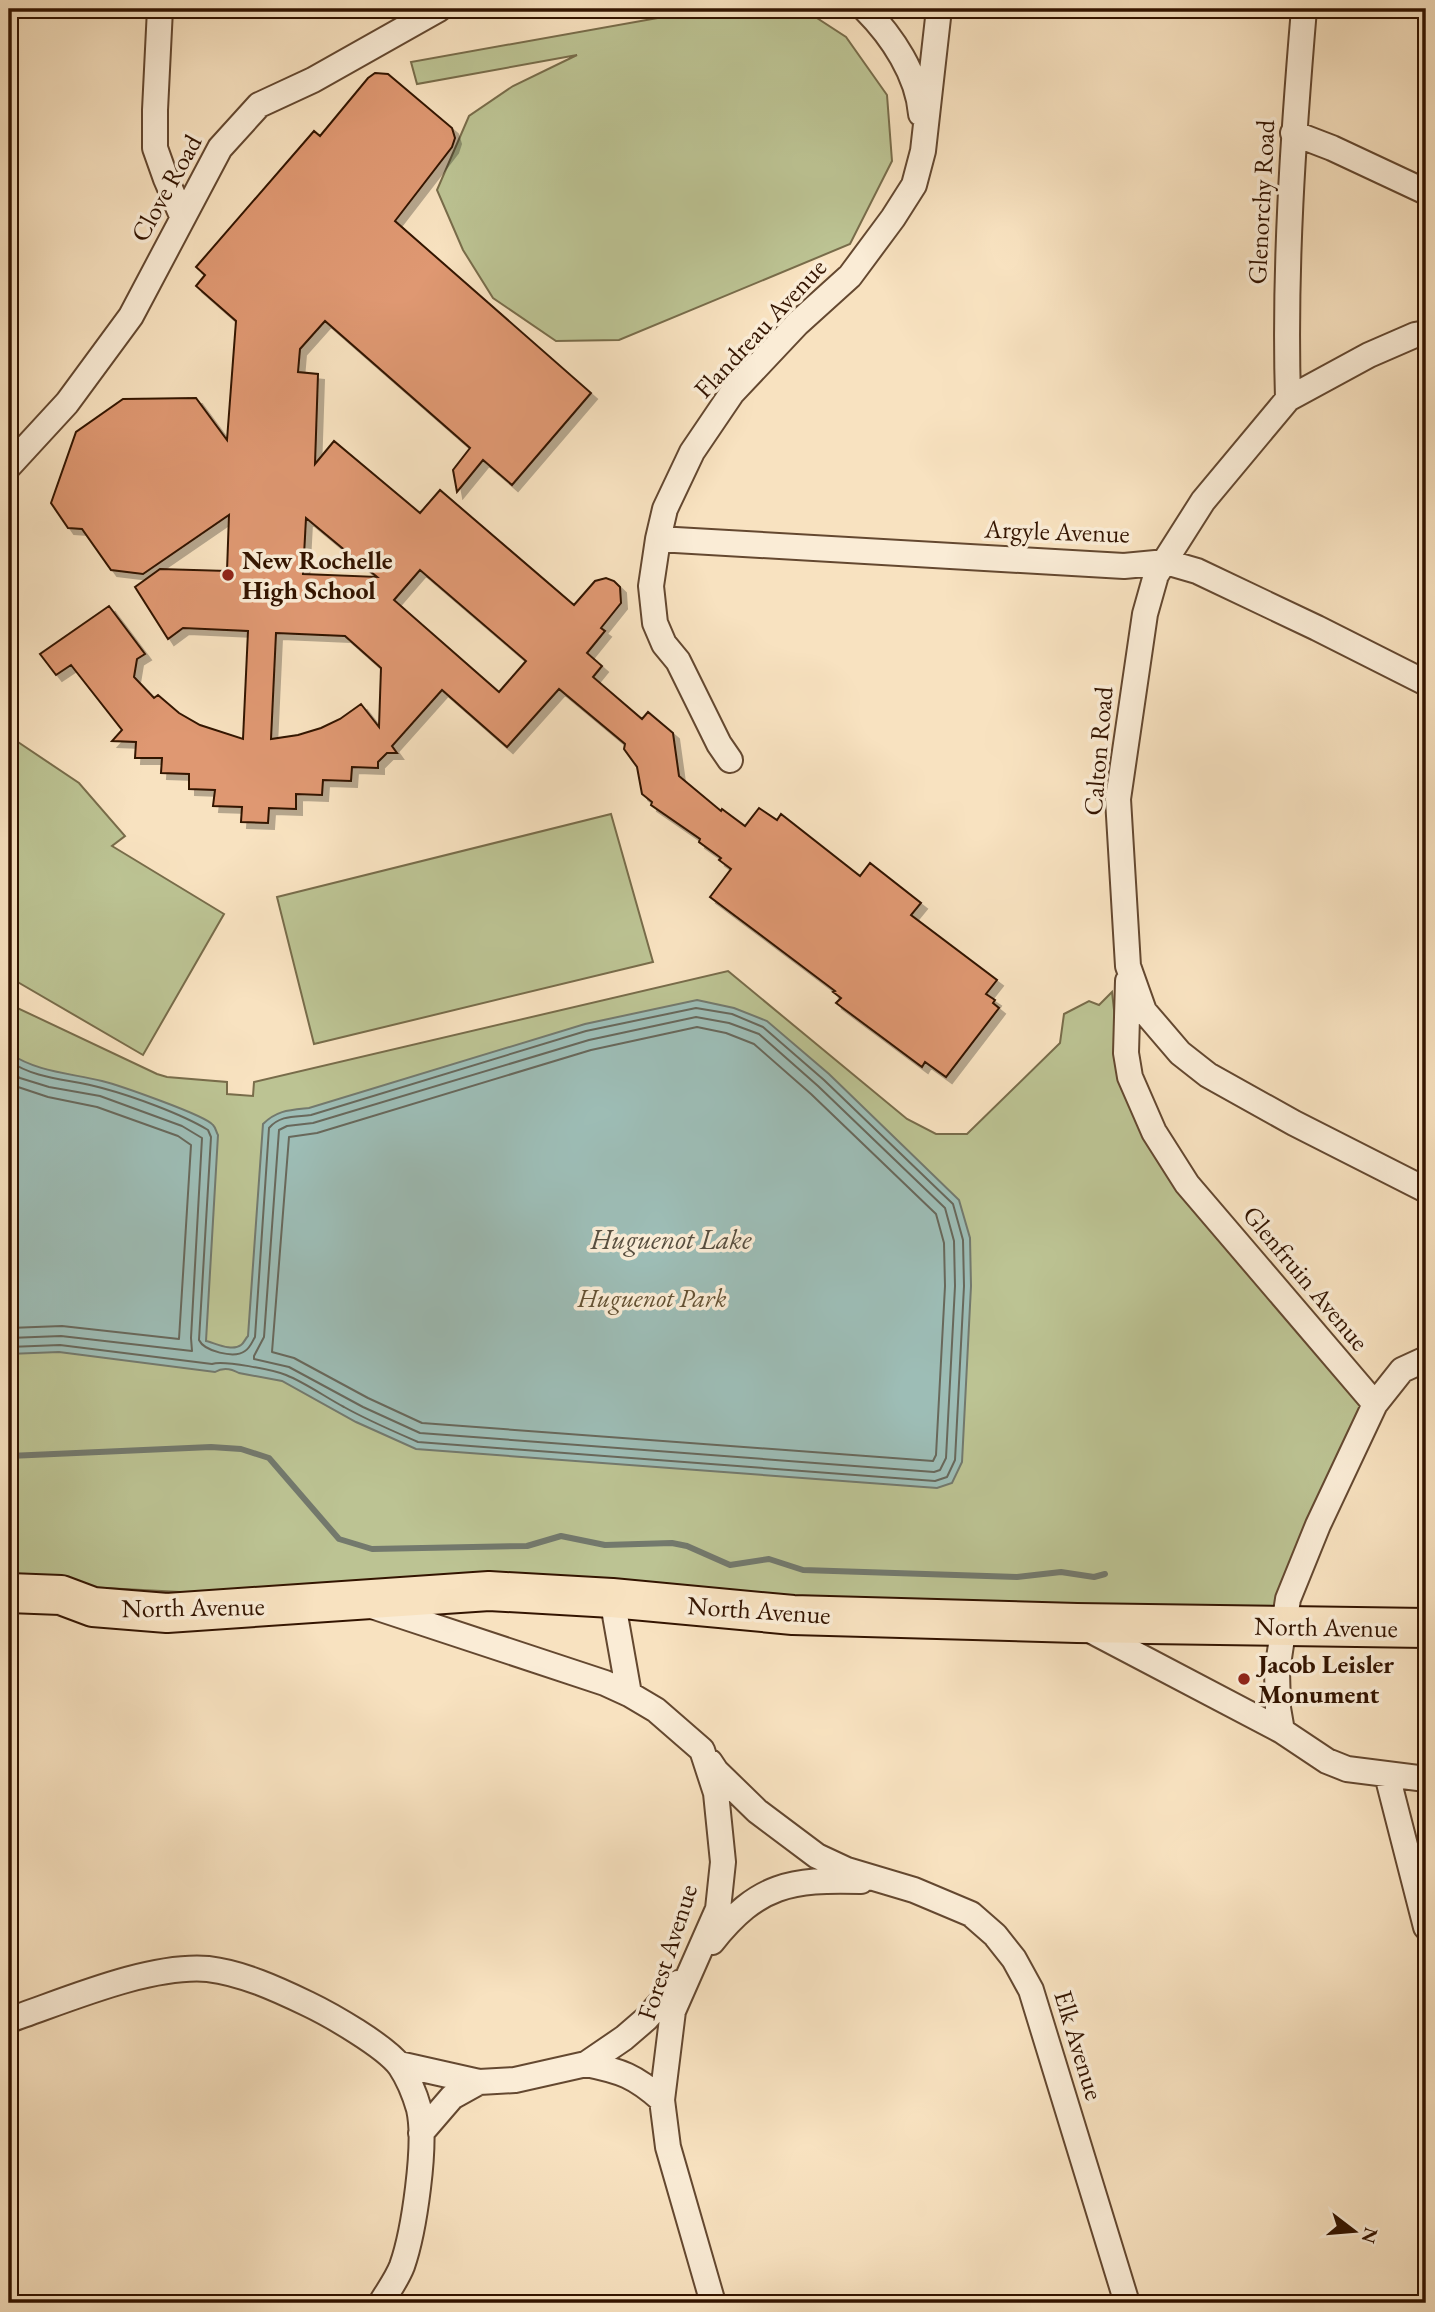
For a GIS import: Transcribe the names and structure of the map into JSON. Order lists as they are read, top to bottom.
{
  "streets": {
    "main road": ["North Avenue"],
    "street": [
      "Clove Road",
      "Glenorchy Road",
      "Flandreau Avenue",
      "Argyle Avenue",
      "Calton Road",
      "Glenfruin Avenue",
      "Forest Avenue",
      "Elk Avenue"
    ]
  },
  "crossings": [
    ["Glenorchy Road", "Calton Road"],
    ["Flandreau Avenue", "Argyle Avenue"],
    ["Argyle Avenue", "Calton Road"],
    ["Calton Road", "Glenfruin Avenue"],
    ["Forest Avenue", "Elk Avenue"]
  ],
  "water": ["Huguenot Lake"],
  "parks": ["Huguenot Park"],
  "places": ["New Rochelle High School", "Jacob Leisler Monument"],
  "north": "right"
}
